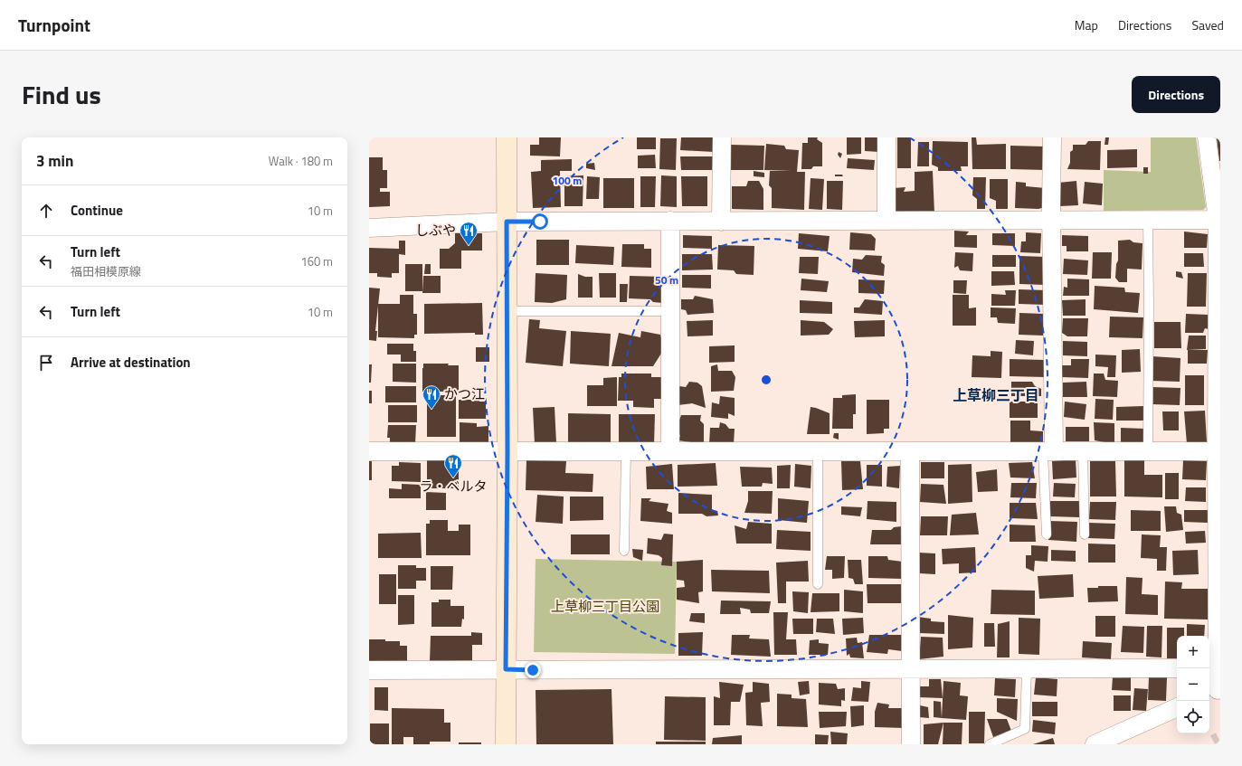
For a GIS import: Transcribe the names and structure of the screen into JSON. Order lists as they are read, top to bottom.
{
  "districts": ["上草柳三丁目"],
  "parks": ["上草柳三丁目公園"],
  "places": {
    "restaurant": ["しぶや", "かつ江", "ラ・ベルタ"]
  },
  "page": {
    "header": "Turnpoint",
    "nav": ["Map", "Directions", "Saved"],
    "title": "Find us",
    "buttons": "Directions",
    "heading": ["3 min", "Walk · 180 m"],
    "list": [
      ["Continue", "10 m"],
      ["Turn left", "福田相模原線", "160 m"],
      ["Turn left", "10 m"],
      "Arrive at destination"
    ],
    "map_buttons": ["+", "−"]
  },
  "rings": ["100 m", "50 m"]
}
